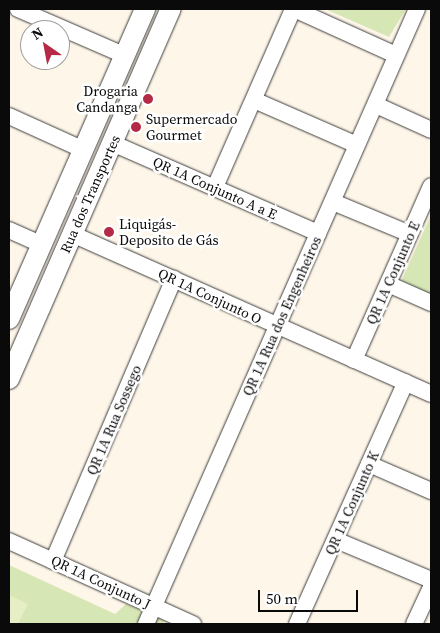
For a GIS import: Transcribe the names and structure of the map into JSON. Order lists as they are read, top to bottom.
{
  "streets": {
    "street": [
      "QR 1A Conjunto A a E",
      "Rua dos Transportes",
      "QR 1A Conjunto E",
      "QR 1A Conjunto O",
      "QR 1A Rua dos Engenheiros",
      "QR 1A Rua Sossego",
      "QR 1A Conjunto K",
      "QR 1A Conjunto J"
    ]
  },
  "crossings": [
    ["QR 1A Conjunto A a E", "Rua dos Transportes"],
    ["QR 1A Conjunto A a E", "QR 1A Rua dos Engenheiros"],
    ["Rua dos Transportes", "QR 1A Conjunto O"],
    ["QR 1A Conjunto E", "QR 1A Conjunto O"],
    ["QR 1A Conjunto O", "QR 1A Rua dos Engenheiros"],
    ["QR 1A Conjunto O", "QR 1A Rua Sossego"],
    ["QR 1A Conjunto O", "QR 1A Conjunto K"],
    ["QR 1A Rua dos Engenheiros", "QR 1A Conjunto J"],
    ["QR 1A Rua Sossego", "QR 1A Conjunto J"]
  ],
  "places": ["Drogaria Candanga", "Supermercado Gourmet", "Liquigás- Deposito de Gás"],
  "scale_bar": "50 m",
  "north": "top left"
}
